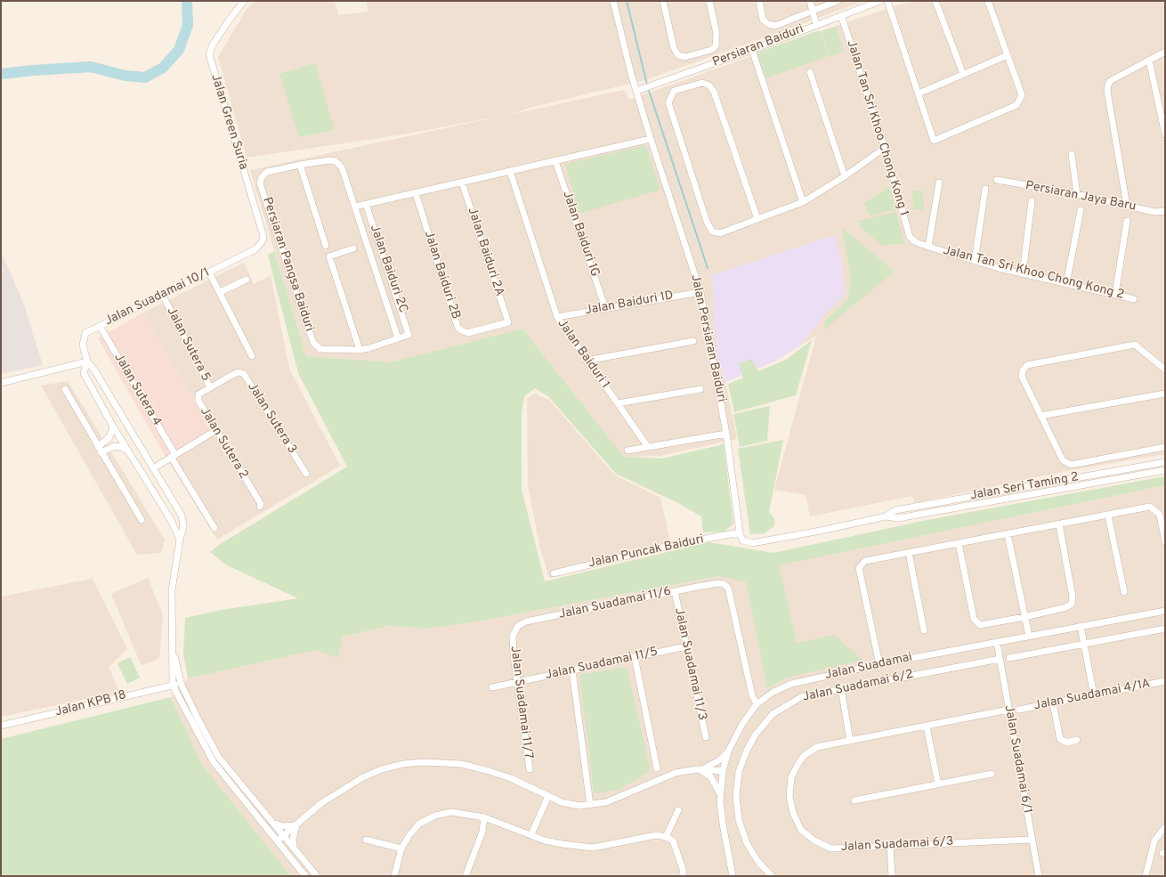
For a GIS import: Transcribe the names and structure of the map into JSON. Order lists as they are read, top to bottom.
{
  "streets": {
    "street": [
      "Persiaran Baiduri",
      "Jalan Green Suria",
      "Jalan Tan Sri Khoo Chong Kong 1",
      "Persiaran Jaya Baru",
      "Jalan Baiduri 1G",
      "Jalan Baiduri 2A",
      "Persiaran Pangsa Baiduri",
      "Jalan Baiduri 2C",
      "Jalan Tan Sri Khoo Chong Kong 2",
      "Jalan Baiduri 2B",
      "Jalan Suadamai 10/1",
      "Jalan Baiduri 1D",
      "Jalan Persiaran Baiduri",
      "Jalan Sutera 5",
      "Jalan Baiduri 1",
      "Jalan Sutera 4",
      "Jalan Sutera 3",
      "Jalan Sutera 2",
      "Jalan Seri Taming 2",
      "Jalan Puncak Baiduri",
      "Jalan Suadamai 11/6",
      "Jalan Suadamai 11/5",
      "Jalan Suadamai 11/3",
      "Jalan Suadamai",
      "Jalan Suadamai 6/2",
      "Jalan Suadamai 4/1A",
      "Jalan Suadamai 11/7",
      "Jalan KPB 18",
      "Jalan Suadamai 6/1",
      "Jalan Suadamai 6/3"
    ]
  },
  "crossings": [
    ["Persiaran Baiduri", "Jalan Tan Sri Khoo Chong Kong 1"],
    ["Persiaran Baiduri", "Jalan Persiaran Baiduri"],
    ["Jalan Green Suria", "Jalan Suadamai 10/1"],
    ["Jalan Tan Sri Khoo Chong Kong 1", "Jalan Tan Sri Khoo Chong Kong 2"],
    ["Jalan Baiduri 1G", "Jalan Baiduri 1D"],
    ["Jalan Baiduri 2A", "Jalan Baiduri 2B"],
    ["Jalan Suadamai 10/1", "Jalan Sutera 5"],
    ["Jalan Suadamai 10/1", "Jalan Sutera 4"],
    ["Jalan Suadamai 10/1", "Jalan KPB 18"],
    ["Jalan Baiduri 1D", "Jalan Persiaran Baiduri"],
    ["Jalan Baiduri 1D", "Jalan Baiduri 1"],
    ["Jalan Persiaran Baiduri", "Jalan Seri Taming 2"],
    ["Jalan Persiaran Baiduri", "Jalan Puncak Baiduri"],
    ["Jalan Sutera 5", "Jalan Sutera 2"],
    ["Jalan Sutera 3", "Jalan Sutera 2"],
    ["Jalan Seri Taming 2", "Jalan Puncak Baiduri"],
    ["Jalan Suadamai 11/6", "Jalan Suadamai 11/3"],
    ["Jalan Suadamai 11/6", "Jalan Suadamai"],
    ["Jalan Suadamai 11/6", "Jalan Suadamai 11/7"],
    ["Jalan Suadamai 11/5", "Jalan Suadamai 11/3"],
    ["Jalan Suadamai 11/5", "Jalan Suadamai 11/7"],
    ["Jalan Suadamai", "Jalan Suadamai 6/1"],
    ["Jalan Suadamai 6/2", "Jalan Suadamai 6/1"],
    ["Jalan Suadamai 6/1", "Jalan Suadamai 6/3"]
  ]
}
